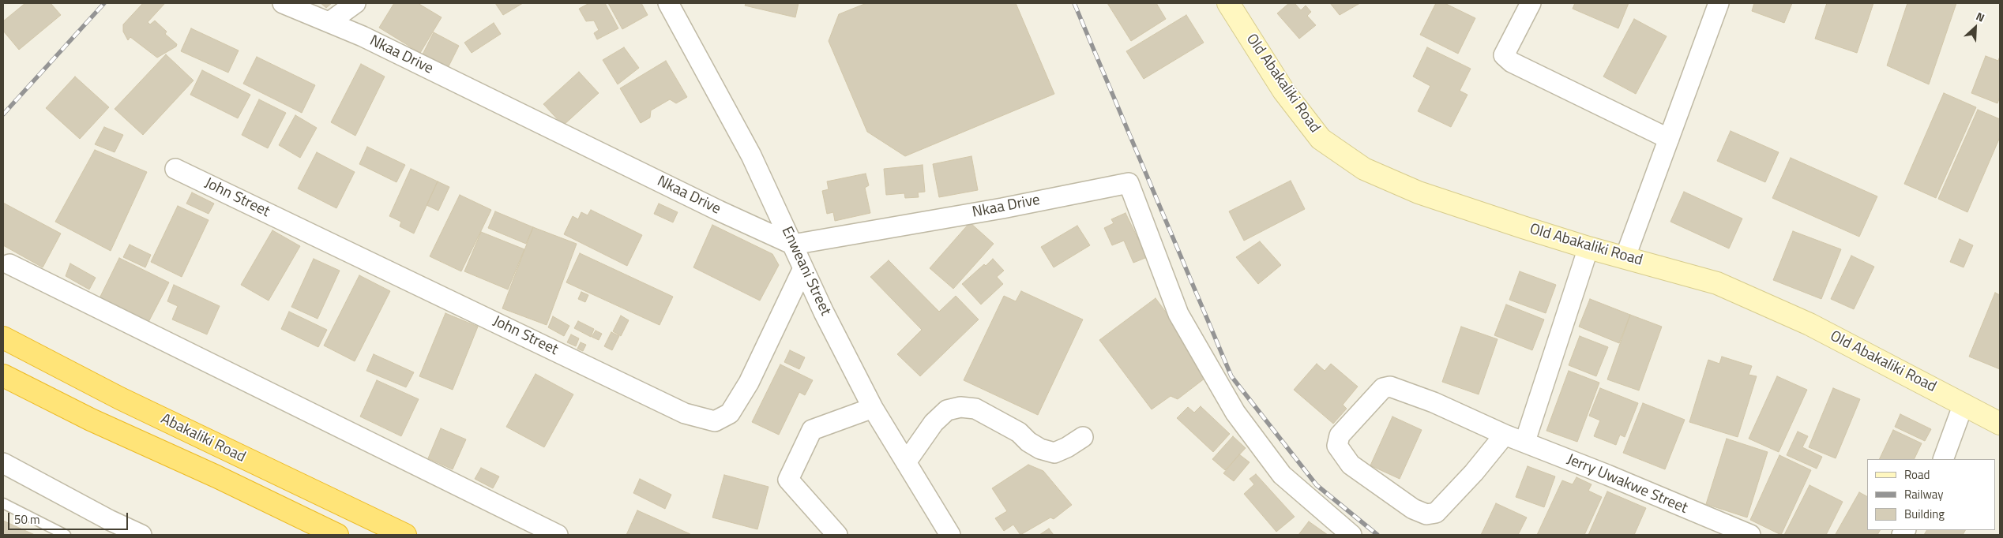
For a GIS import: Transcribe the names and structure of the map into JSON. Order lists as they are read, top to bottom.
{
  "streets": {
    "highway": ["Abakaliki Road"],
    "main road": ["Old Abakaliki Road"],
    "street": [
      "Nkaa Drive",
      "John Street",
      "Enweani Street",
      "Jerry Uwakwe Street"
    ]
  },
  "crossings": [
    ["Nkaa Drive", "Enweani Street"],
    ["John Street", "Enweani Street"]
  ],
  "legend": ["Road", "Railway", "Building"],
  "scale_bar": "50 m",
  "north": "top right"
}
